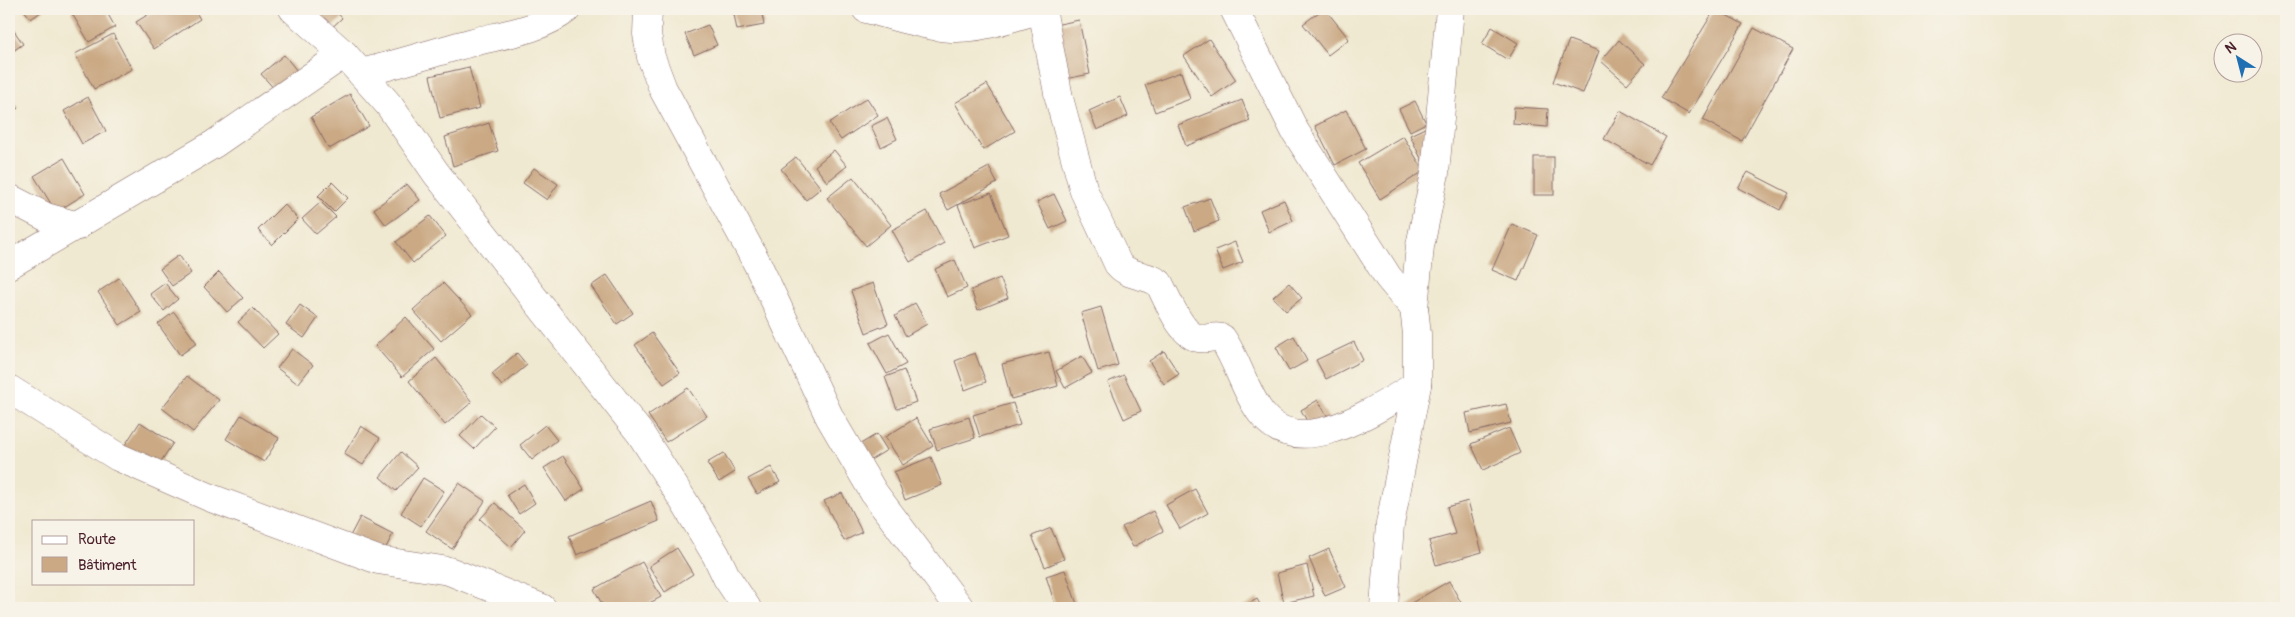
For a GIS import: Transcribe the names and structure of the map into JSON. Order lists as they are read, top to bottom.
{
  "legend": ["Route", "Bâtiment"],
  "north": "top left"
}
